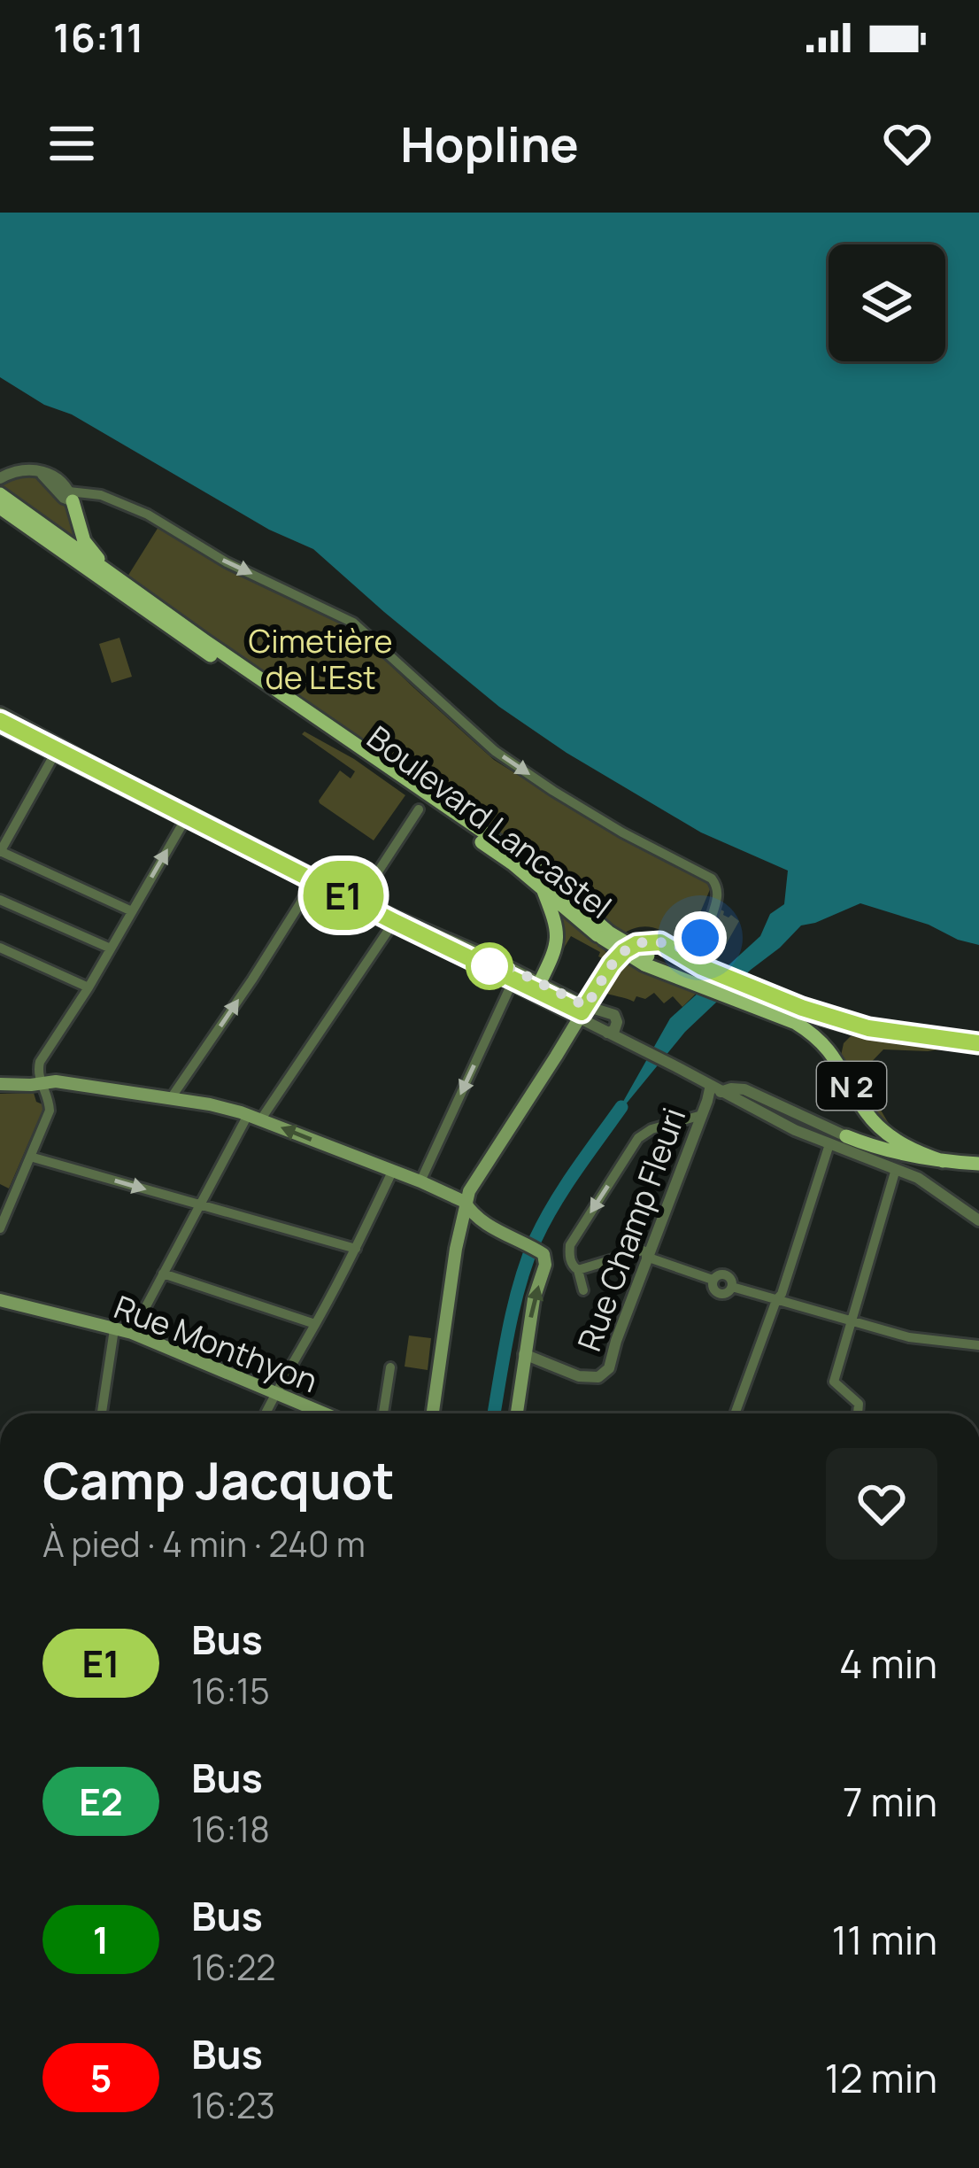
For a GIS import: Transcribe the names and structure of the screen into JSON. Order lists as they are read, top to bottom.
{
  "streets": {
    "main road": ["Boulevard Lancastel", "N 2", "Rue Monthyon"],
    "street": ["Rue Champ Fleuri"]
  },
  "crossings": [
    ["Boulevard Lancastel", "N 2"]
  ],
  "parks": ["Cimetière de L'Est"],
  "lines": ["bus line E1"],
  "page": {
    "status": "16:11",
    "header": "Hopline",
    "on_map": "E1",
    "heading": ["Camp Jacquot", "À pied · 4 min · 240 m"],
    "list": [
      {
        "mark": "E1",
        "name": "Bus",
        "note": "16:15",
        "value": "4 min"
      },
      {
        "mark": "E2",
        "name": "Bus",
        "note": "16:18",
        "value": "7 min"
      },
      {
        "mark": "1",
        "name": "Bus",
        "note": "16:22",
        "value": "11 min"
      },
      {
        "mark": "5",
        "name": "Bus",
        "note": "16:23",
        "value": "12 min"
      }
    ]
  }
}
